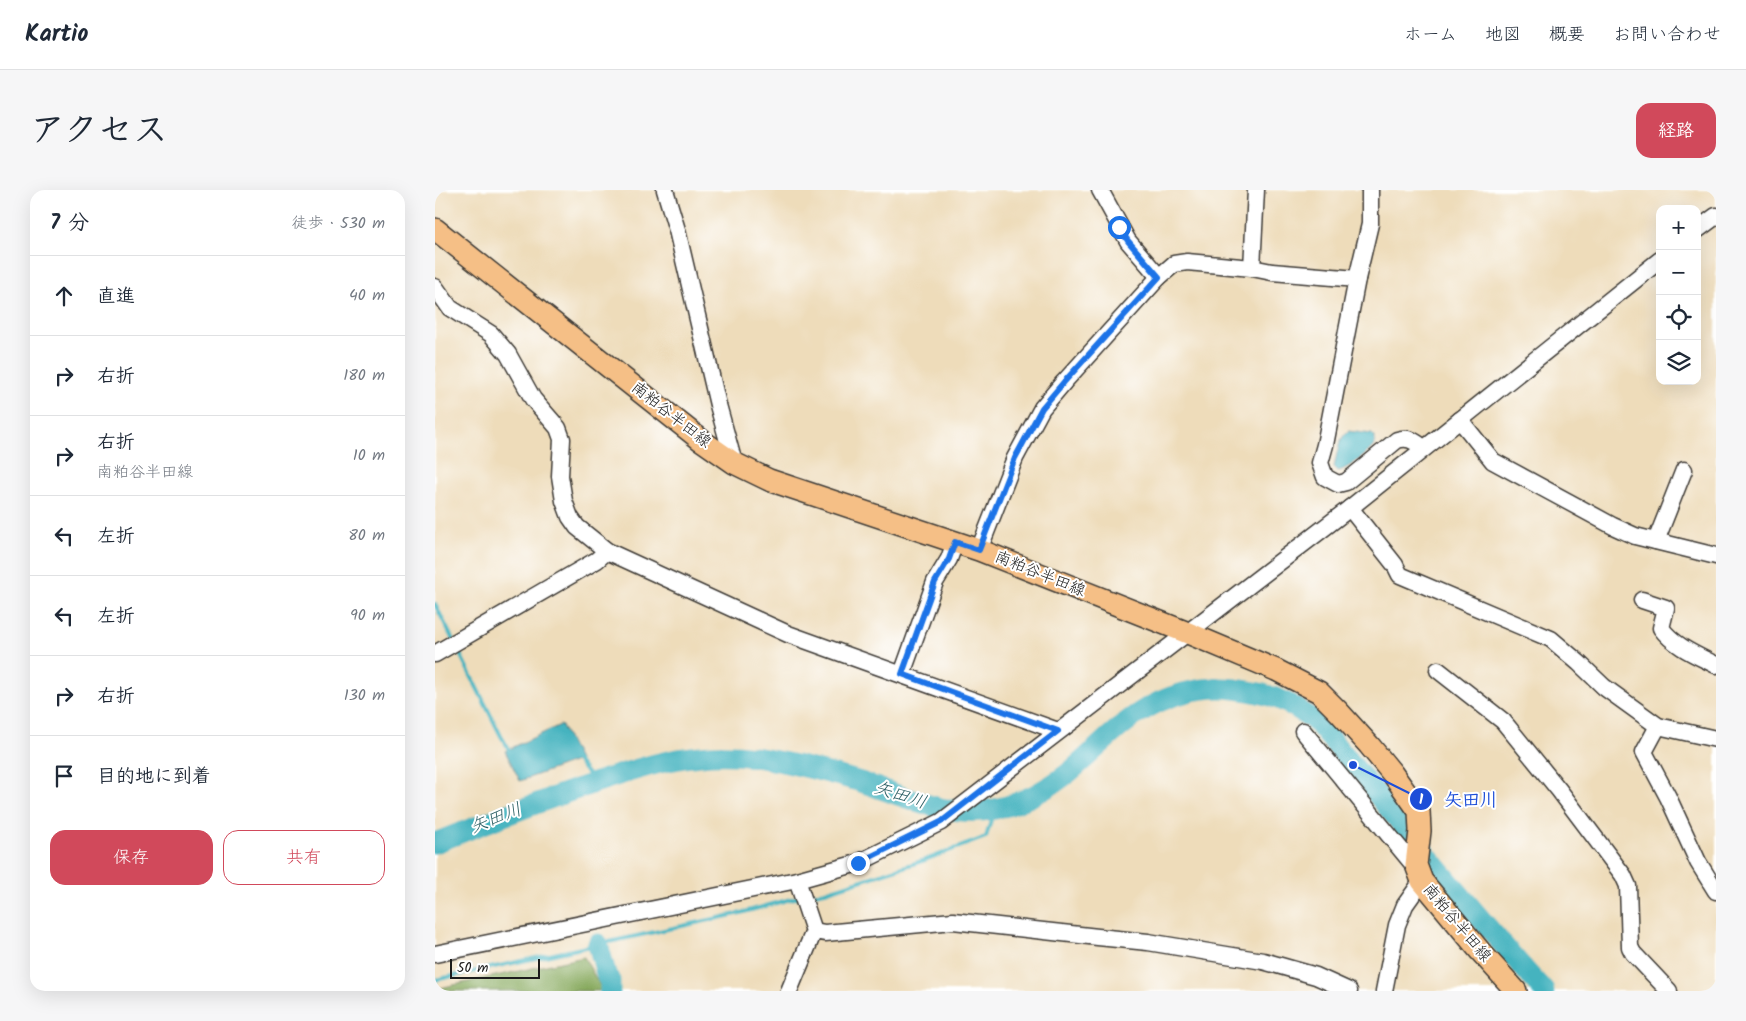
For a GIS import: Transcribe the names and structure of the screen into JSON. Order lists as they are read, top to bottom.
{
  "streets": {
    "main road": ["南粕谷半田線"]
  },
  "water": ["矢田川"],
  "places": ["矢田川"],
  "scale_bar": "50 m",
  "page": {
    "header": "Kartio",
    "nav": [
      "ホーム",
      "地図",
      "概要",
      "お問い合わせ"
    ],
    "title": "アクセス",
    "buttons": [
      "経路",
      ["保存", "共有"]
    ],
    "heading": ["7 分", "徒歩 · 530 m"],
    "map_buttons": ["+", "−"],
    "list": [
      ["直進", "40 m"],
      ["右折", "180 m"],
      ["右折", "南粕谷半田線", "10 m"],
      ["左折", "80 m"],
      ["左折", "90 m"],
      ["右折", "130 m"],
      "目的地に到着"
    ],
    "scale": "50 m"
  }
}
